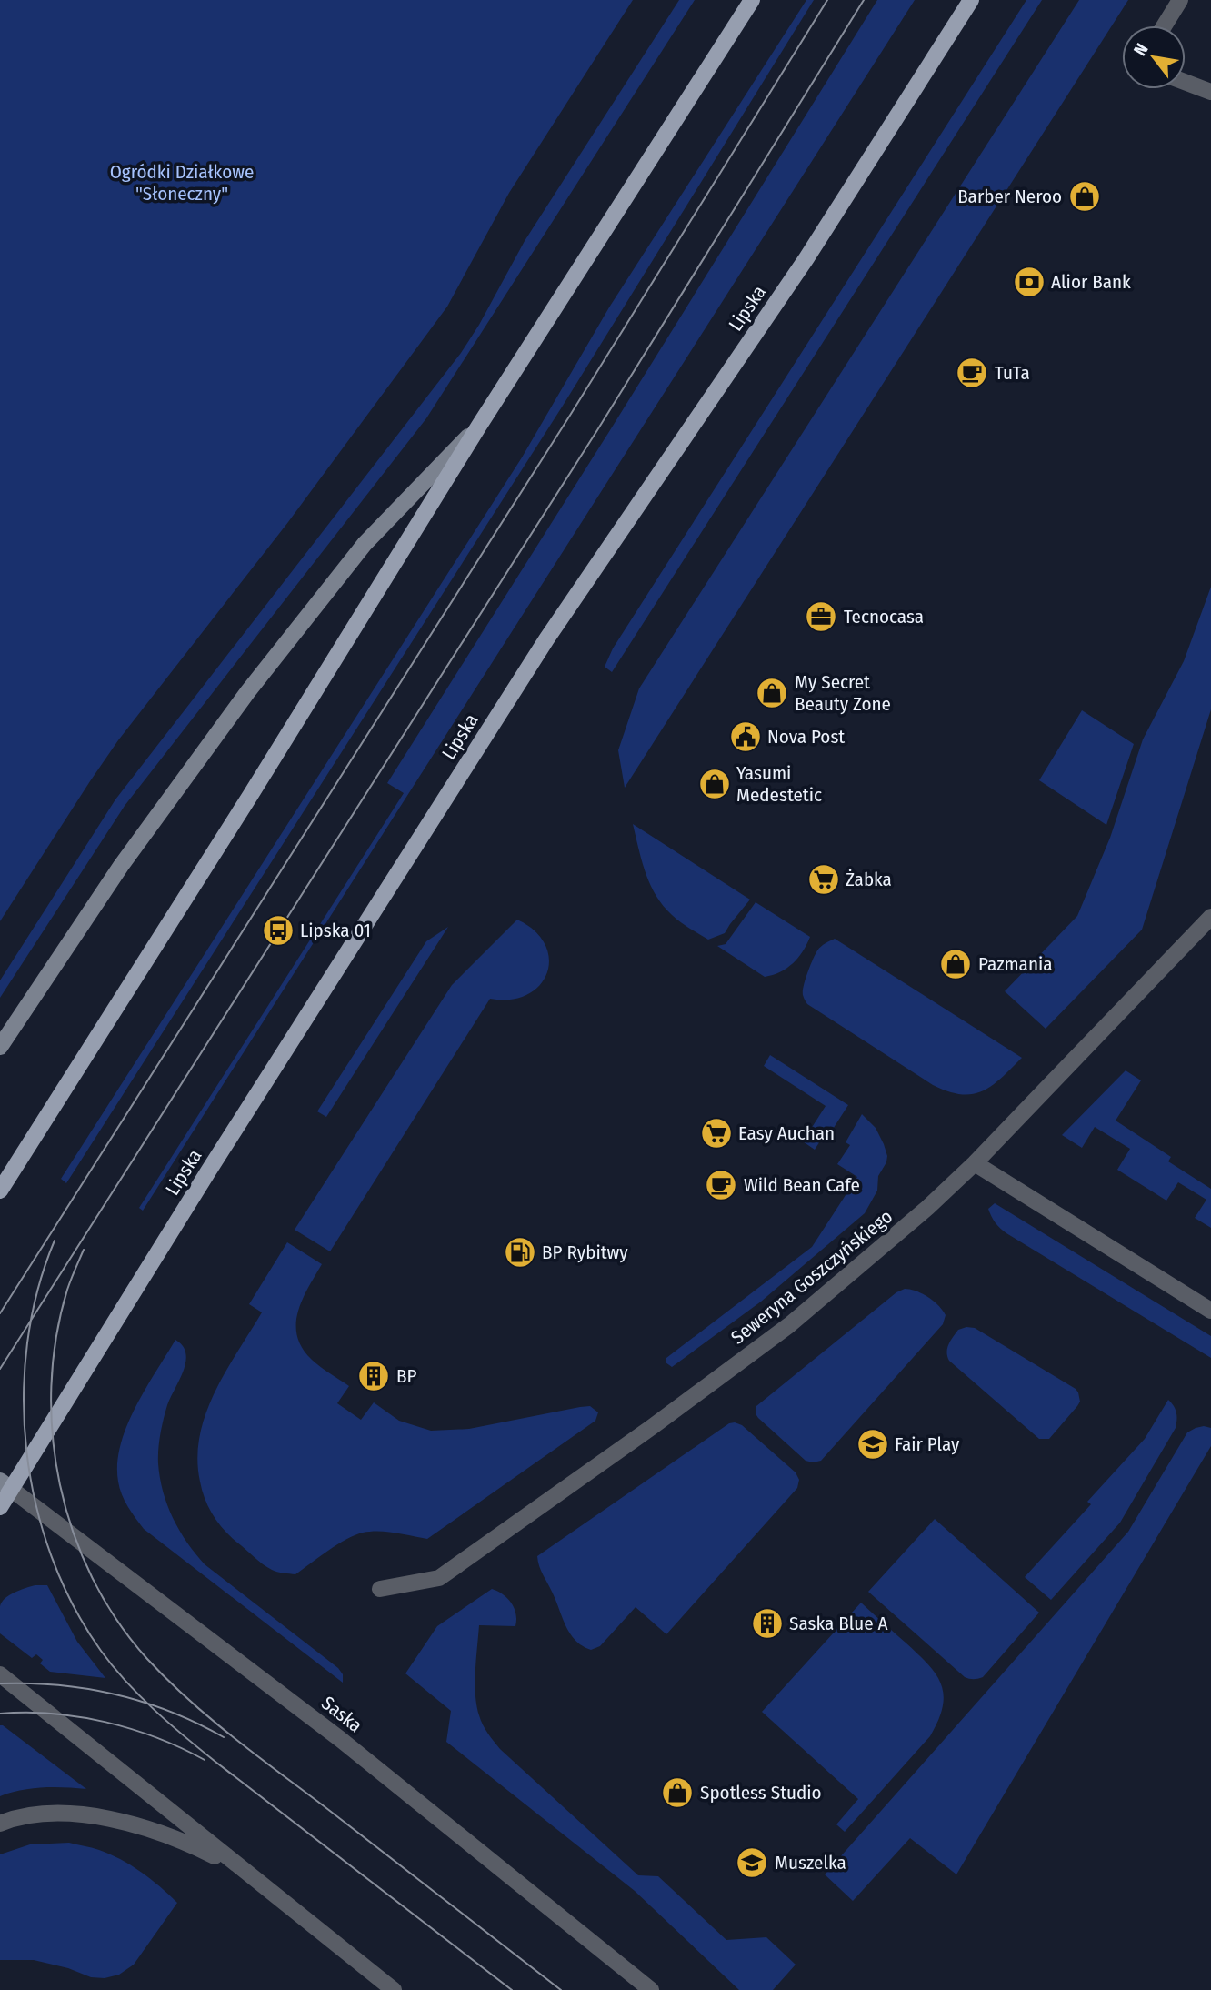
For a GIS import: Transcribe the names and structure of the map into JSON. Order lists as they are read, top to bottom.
{
  "streets": {
    "main road": ["Lipska"],
    "street": ["Seweryna Goszczyńskiego", "Saska"]
  },
  "crossings": [
    ["Lipska", "Saska"]
  ],
  "parks": ["Ogródki Działkowe \"Słoneczny\""],
  "places": {
    "shop": [
      "Barber Neroo",
      "My Secret Beauty Zone",
      "Yasumi Medestetic",
      "Pazmania",
      "Spotless Studio"
    ],
    "bank": ["Alior Bank"],
    "cafe": ["TuTa", "Wild Bean Cafe"],
    "office": ["Tecnocasa"],
    "public building": ["Nova Post"],
    "supermarket": ["Żabka", "Easy Auchan"],
    "bus stop": ["Lipska 01"],
    "fuel station": ["BP Rybitwy"],
    "building": ["BP", "Saska Blue A"],
    "school or university": ["Fair Play", "Muszelka"]
  },
  "north": "top left"
}
